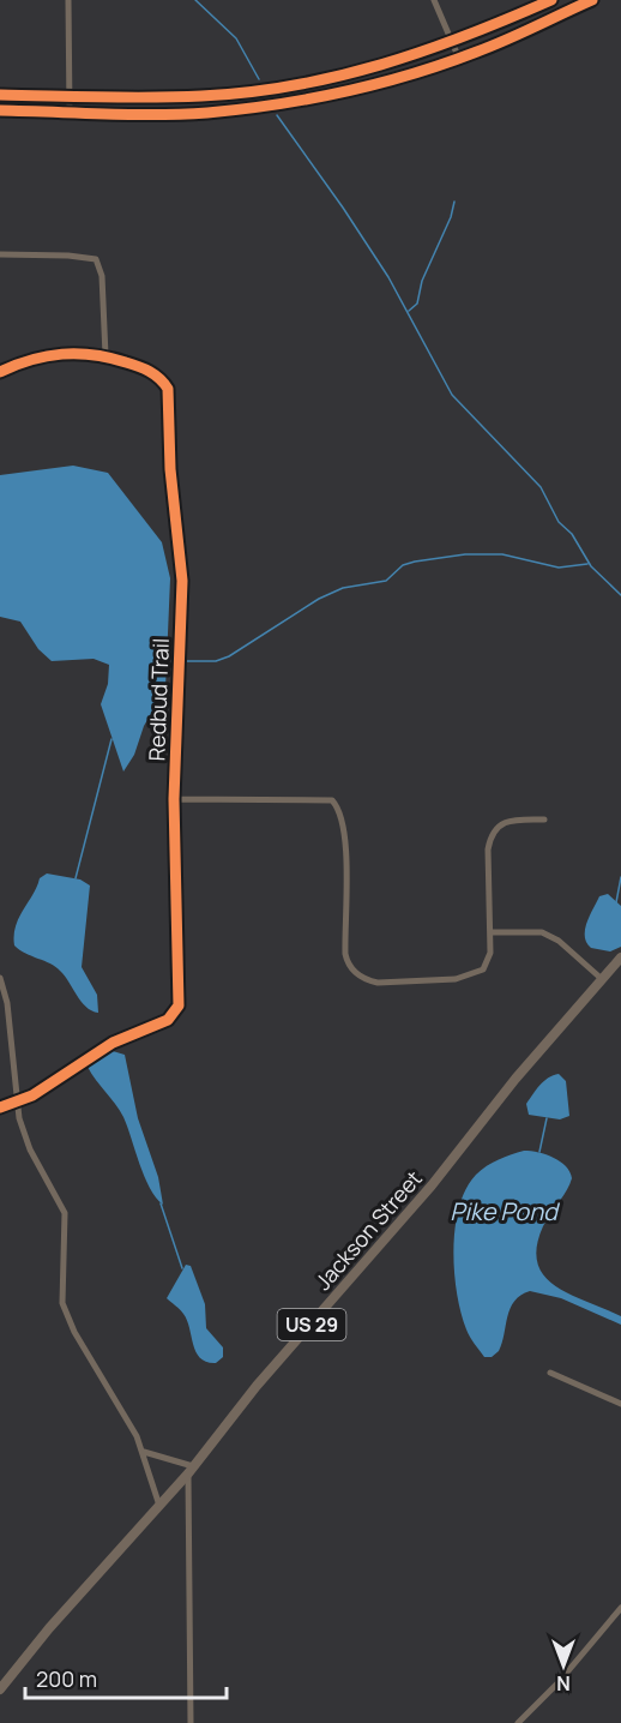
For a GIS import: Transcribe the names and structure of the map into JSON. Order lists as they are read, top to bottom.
{
  "streets": {
    "main road": ["Jackson Street", "US 29"],
    "street": ["Redbud Trail"]
  },
  "water": ["Pike Pond"],
  "scale_bar": "200 m",
  "north": "bottom"
}
